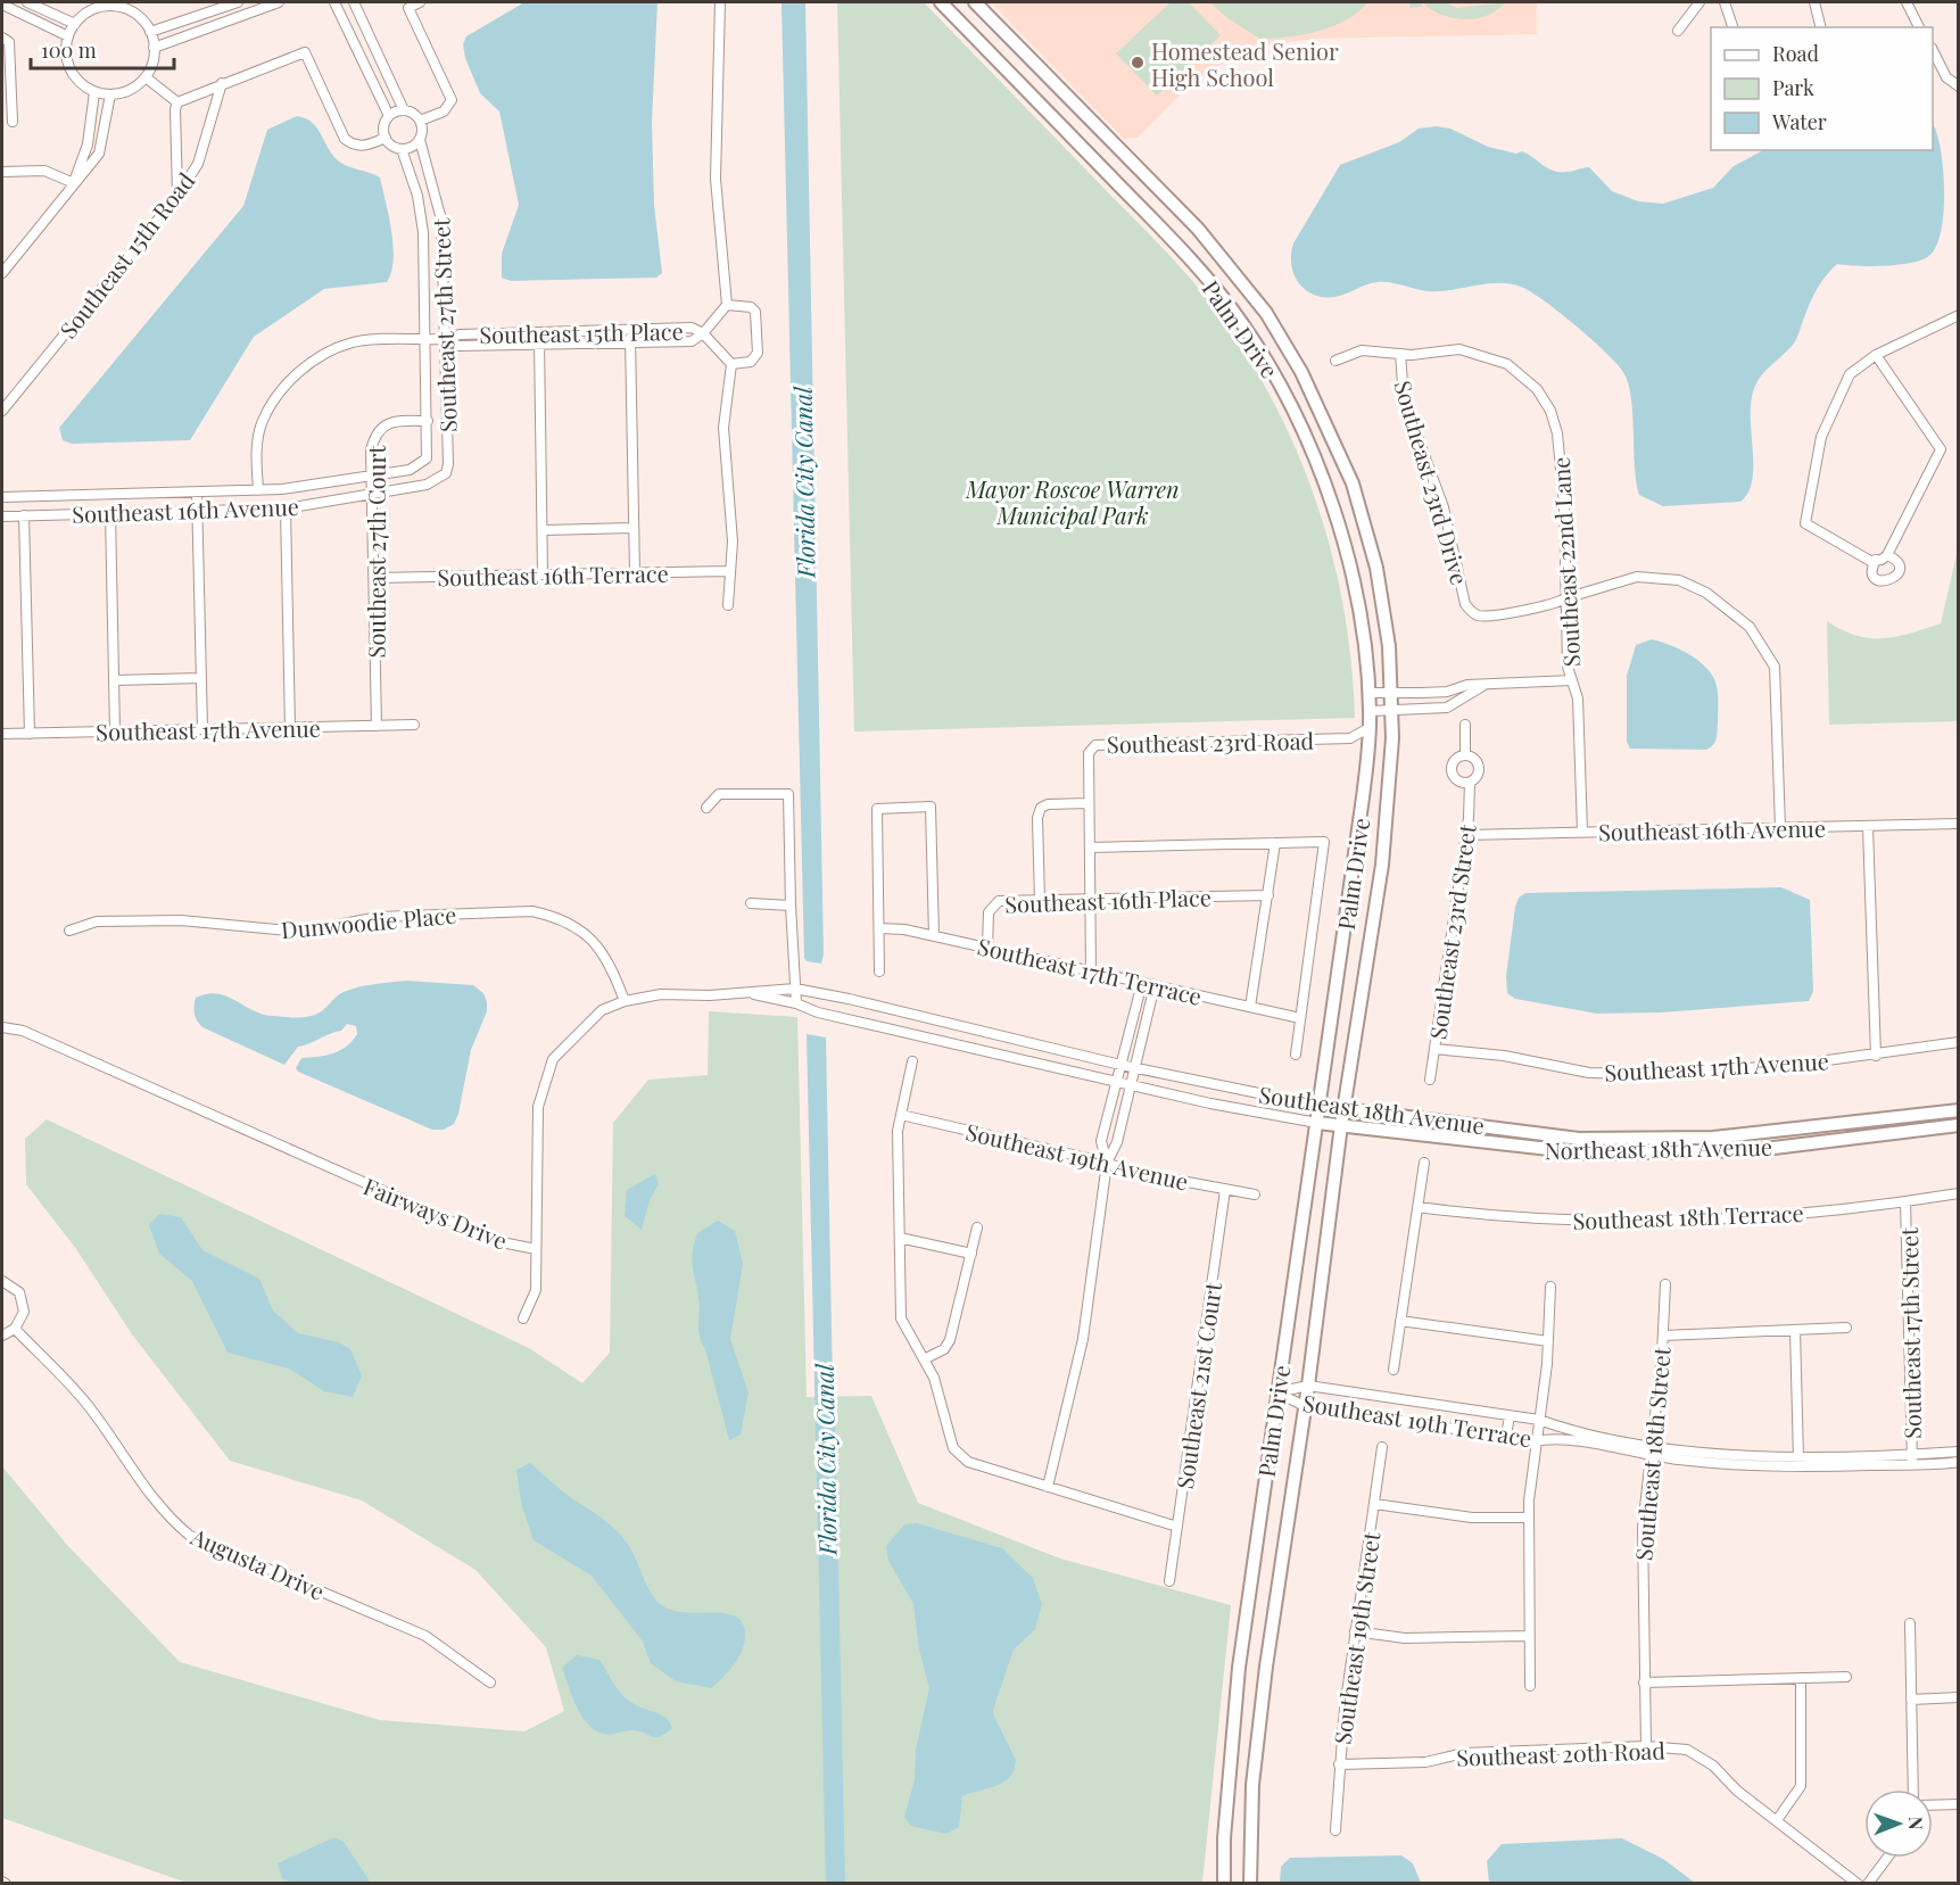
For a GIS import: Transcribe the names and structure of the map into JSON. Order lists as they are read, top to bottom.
{
  "streets": {
    "main road": ["Palm Drive", "Southeast 18th Avenue", "Northeast 18th Avenue"],
    "street": [
      "Southeast 15th Road",
      "Southeast 27th Street",
      "Southeast 15th Place",
      "Southeast 23rd Drive",
      "Southeast 16th Avenue",
      "Southeast 27th Court",
      "Southeast 22nd Lane",
      "Southeast 16th Terrace",
      "Southeast 17th Avenue",
      "Southeast 23rd Road",
      "Southeast 16th Place",
      "Dunwoodie Place",
      "Southeast 23rd Street",
      "Southeast 17th Terrace",
      "Southeast 19th Avenue",
      "Fairways Drive",
      "Southeast 18th Terrace",
      "Southeast 17th Street",
      "Southeast 21st Court",
      "Southeast 19th Terrace",
      "Southeast 18th Street",
      "Augusta Drive",
      "Southeast 19th Street",
      "Southeast 20th Road"
    ]
  },
  "crossings": [
    ["Southeast 27th Street", "Southeast 15th Place"],
    ["Southeast 27th Street", "Southeast 16th Avenue"],
    ["Southeast 27th Street", "Southeast 27th Court"],
    ["Palm Drive", "Southeast 23rd Road"],
    ["Palm Drive", "Southeast 18th Avenue"],
    ["Palm Drive", "Northeast 18th Avenue"],
    ["Palm Drive", "Southeast 19th Terrace"],
    ["Southeast 23rd Drive", "Southeast 22nd Lane"],
    ["Southeast 16th Avenue", "Southeast 27th Court"],
    ["Southeast 16th Avenue", "Southeast 22nd Lane"],
    ["Southeast 16th Avenue", "Southeast 23rd Street"],
    ["Southeast 27th Court", "Southeast 16th Terrace"],
    ["Southeast 27th Court", "Southeast 17th Avenue"],
    ["Southeast 17th Avenue", "Southeast 23rd Street"],
    ["Southeast 23rd Road", "Southeast 16th Place"],
    ["Southeast 23rd Road", "Southeast 17th Terrace"],
    ["Southeast 16th Place", "Southeast 17th Terrace"],
    ["Dunwoodie Place", "Fairways Drive"],
    ["Southeast 18th Avenue", "Northeast 18th Avenue"],
    ["Southeast 18th Avenue", "Fairways Drive"],
    ["Southeast 19th Avenue", "Southeast 21st Court"],
    ["Southeast 18th Terrace", "Southeast 17th Street"],
    ["Southeast 17th Street", "Southeast 19th Terrace"],
    ["Southeast 19th Terrace", "Southeast 18th Street"],
    ["Southeast 18th Street", "Southeast 20th Road"],
    ["Southeast 19th Street", "Southeast 20th Road"]
  ],
  "water": ["Florida City Canal"],
  "parks": ["Mayor Roscoe Warren Municipal Park"],
  "places": ["Homestead Senior High School"],
  "legend": ["Road", "Park", "Water"],
  "scale_bar": "100 m",
  "north": "right"
}
